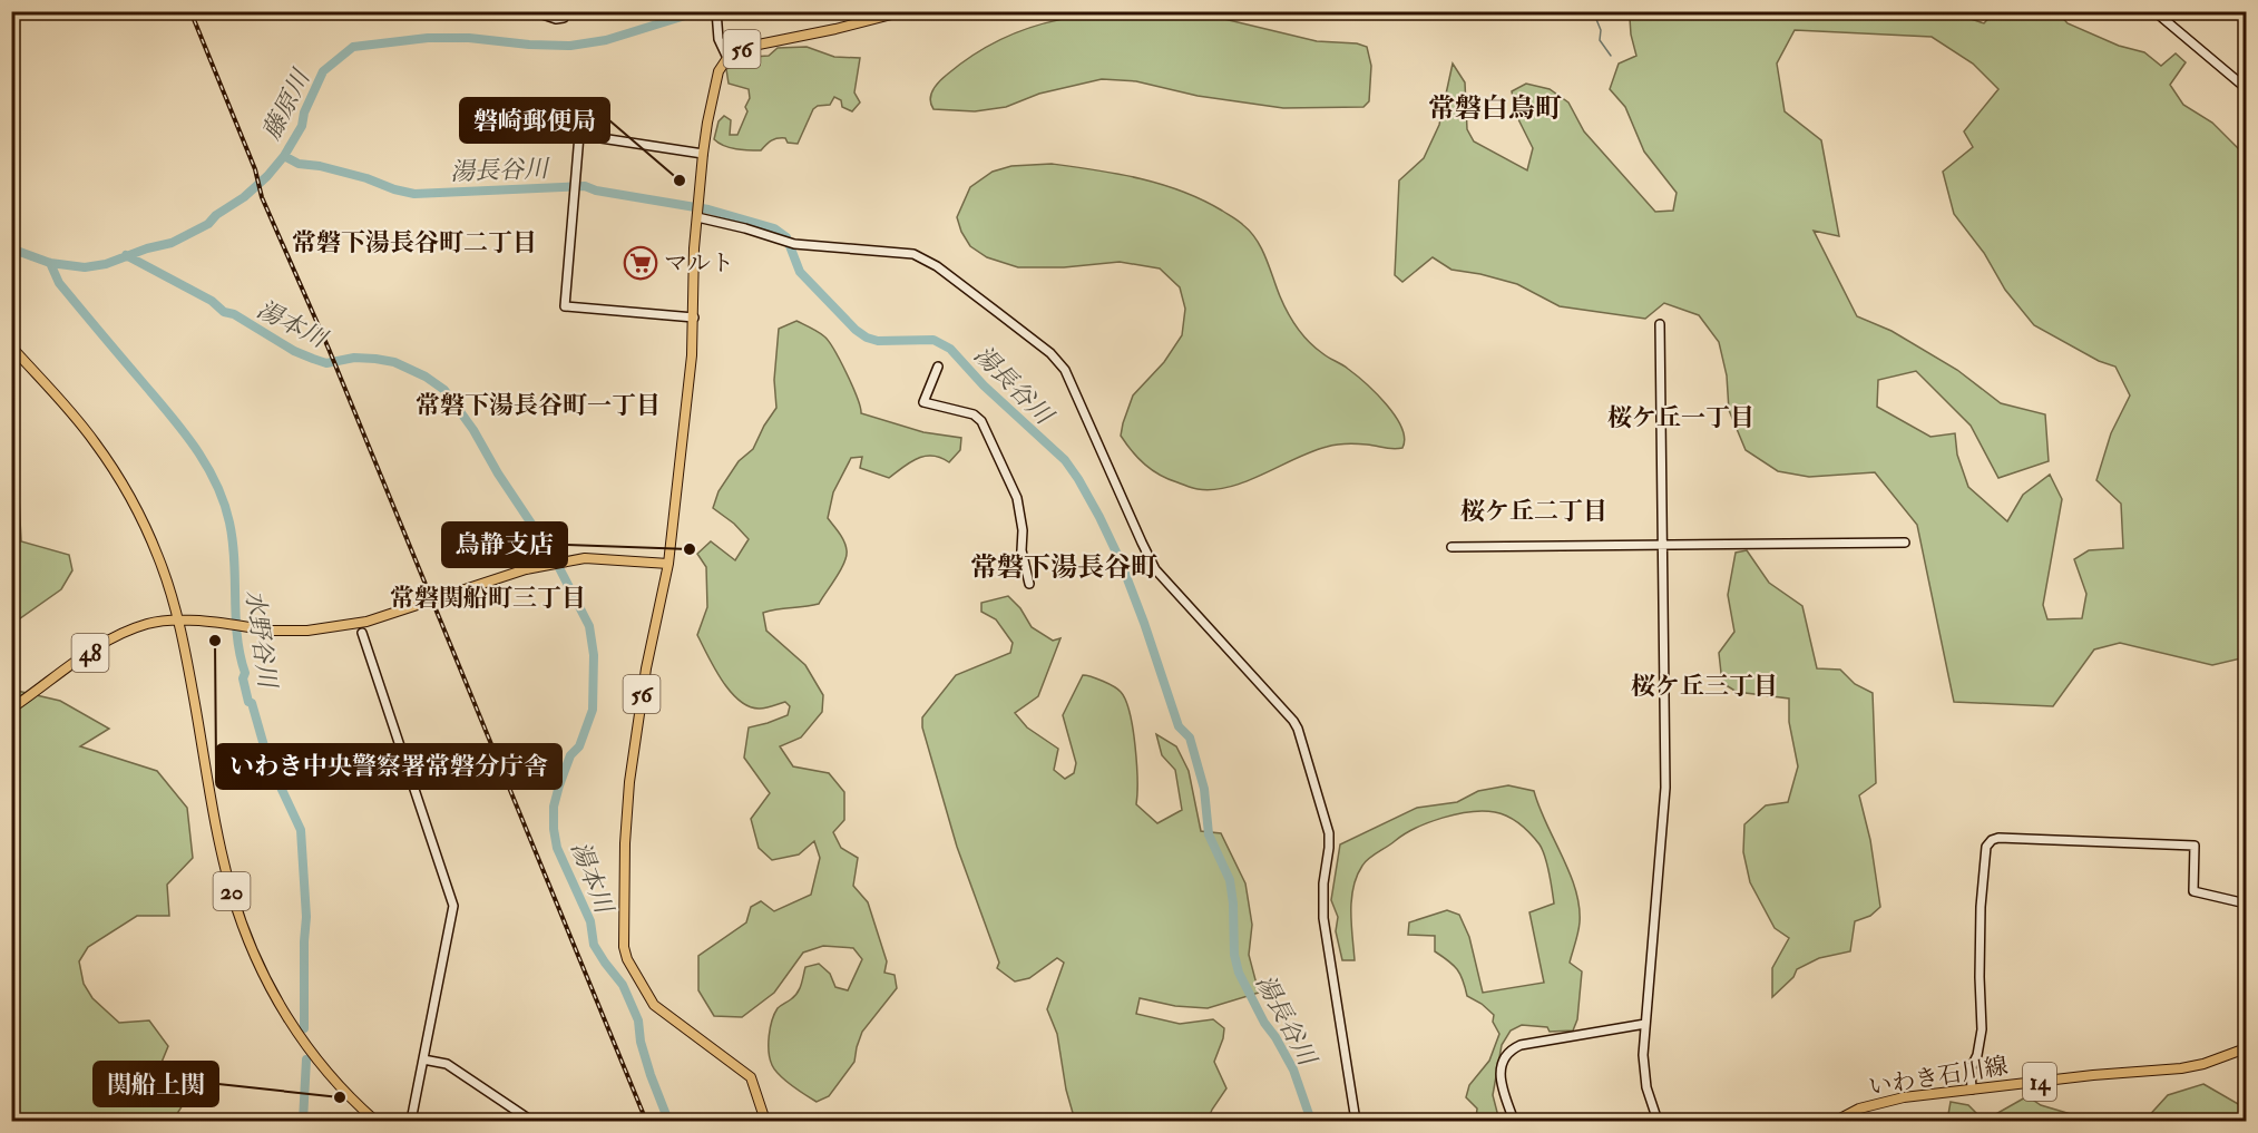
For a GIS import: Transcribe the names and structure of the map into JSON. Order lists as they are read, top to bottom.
{
  "streets": {
    "main road": [
      "56",
      "48",
      "20",
      "いわき石川線",
      "14"
    ]
  },
  "crossings": [
    ["56", "48"],
    ["48", "20"]
  ],
  "districts": [
    "常磐白鳥町",
    "常磐下湯長谷町二丁目",
    "常磐下湯長谷町一丁目",
    "桜ケ丘一丁目",
    "桜ケ丘二丁目",
    "常磐下湯長谷町",
    "常磐関船町三丁目",
    "桜ケ丘三丁目"
  ],
  "water": [
    "藤原川",
    "湯長谷川",
    "湯本川",
    "水野谷川"
  ],
  "places": {
    "other": [
      "磐崎郵便局",
      "鳥静支店",
      "いわき中央警察署常磐分庁舎",
      "関船上関"
    ],
    "supermarket": ["マルト"]
  }
}
